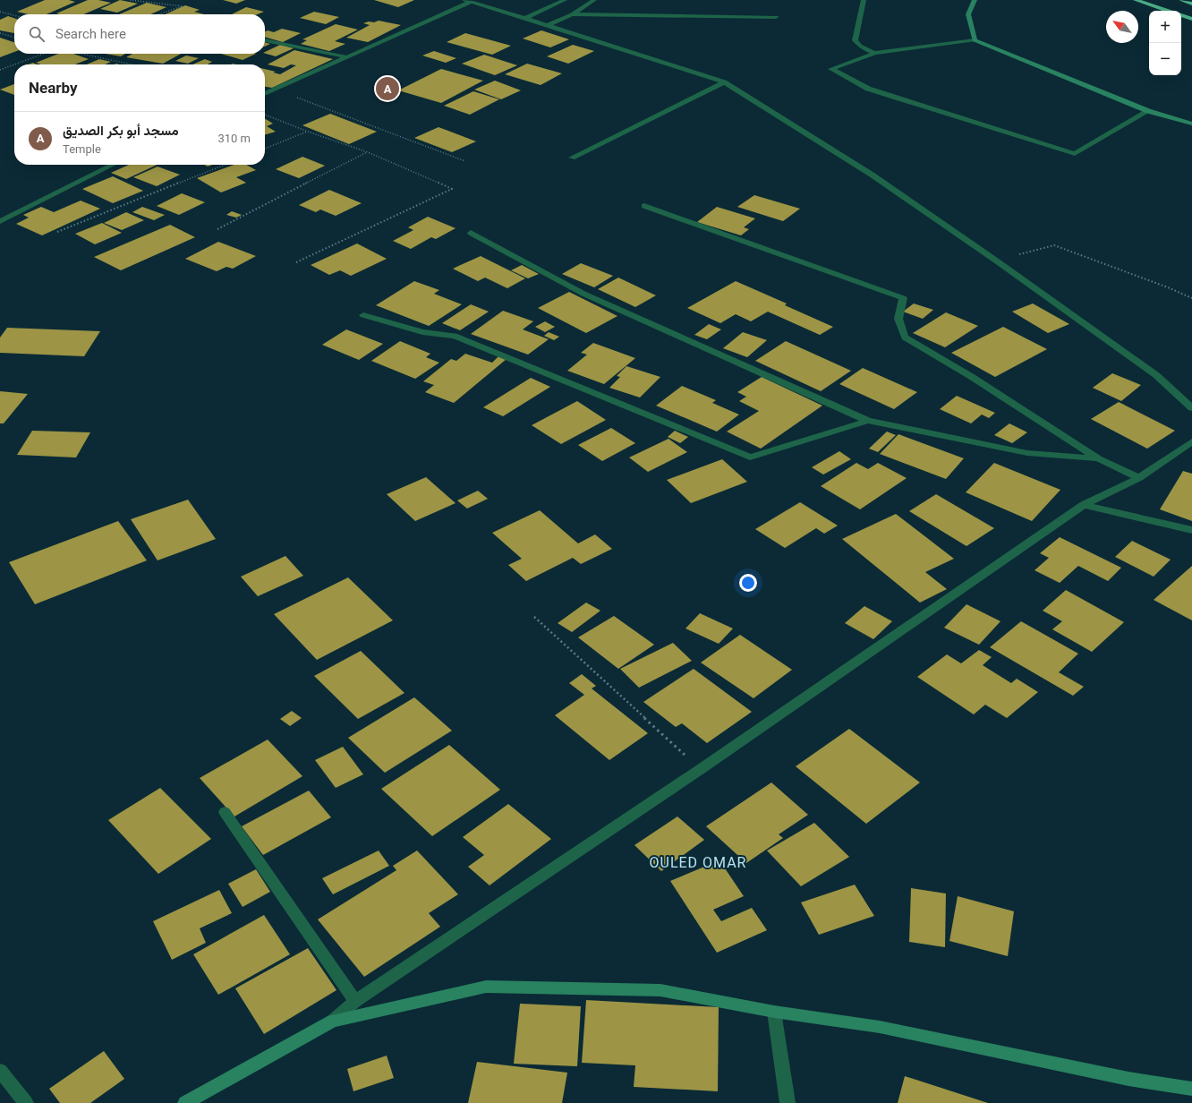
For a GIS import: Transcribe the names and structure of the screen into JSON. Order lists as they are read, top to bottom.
{
  "districts": ["OULED OMAR"],
  "north": "top left",
  "page": {
    "map_buttons": ["+", "−"],
    "search": "Search here",
    "heading": "Nearby",
    "pins": "A",
    "list": [
      {
        "mark": "A",
        "name": "مسجد أبو بكر الصديق",
        "note": "Temple",
        "value": "310 m"
      }
    ]
  }
}
